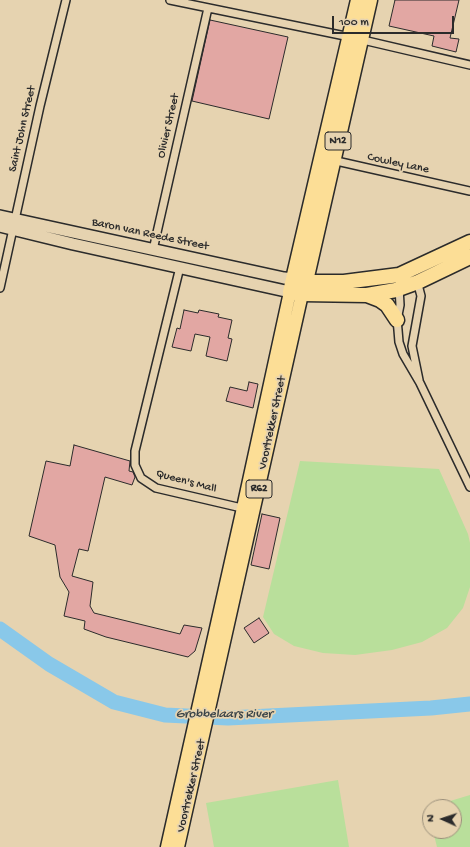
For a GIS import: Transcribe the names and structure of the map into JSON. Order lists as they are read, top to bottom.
{
  "streets": {
    "highway": ["N12", "Voortrekker Street"],
    "main road": ["Baron van Reede Street", "R62"],
    "street": [
      "Olivier Street",
      "Saint John Street",
      "Cowley Lane",
      "Queen's Mall"
    ]
  },
  "crossings": [
    ["Olivier Street", "Baron van Reede Street"],
    ["Saint John Street", "Baron van Reede Street"],
    ["Cowley Lane", "Voortrekker Street"],
    ["Baron van Reede Street", "Voortrekker Street"],
    ["Baron van Reede Street", "Queen's Mall"],
    ["Voortrekker Street", "Queen's Mall"]
  ],
  "water": ["Grobbelaars River"],
  "scale_bar": "100 m",
  "north": "left"
}
